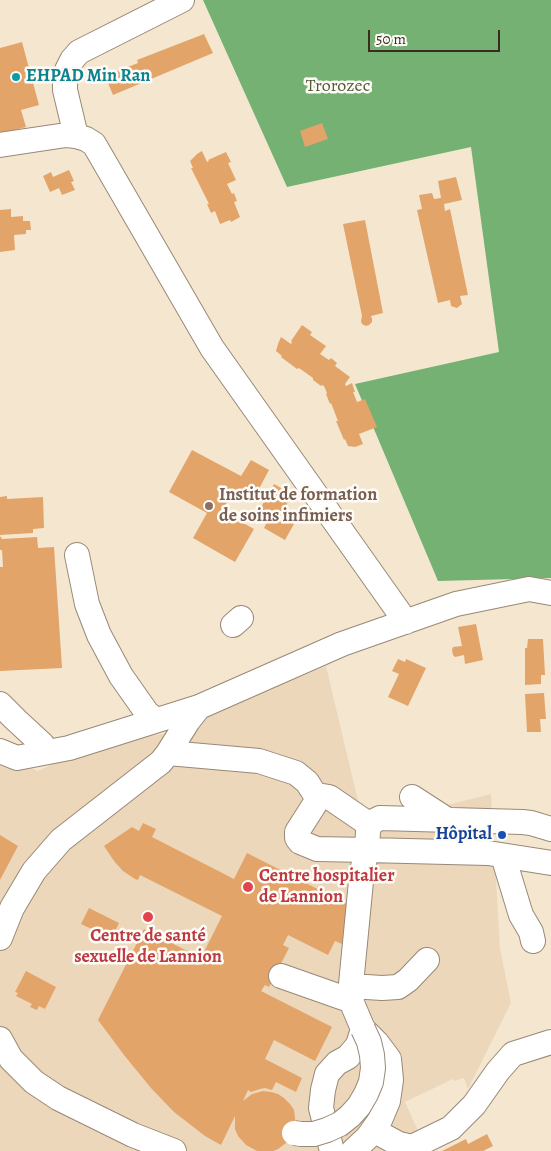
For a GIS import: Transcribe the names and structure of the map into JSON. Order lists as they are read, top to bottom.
{
  "parks": ["Trorozec"],
  "places": [
    "EHPAD Min Ran",
    "Institut de formation de soins infimiers",
    "Hôpital",
    "Centre hospitalier de Lannion",
    "Centre de santé sexuelle de Lannion"
  ],
  "scale_bar": "50 m"
}
